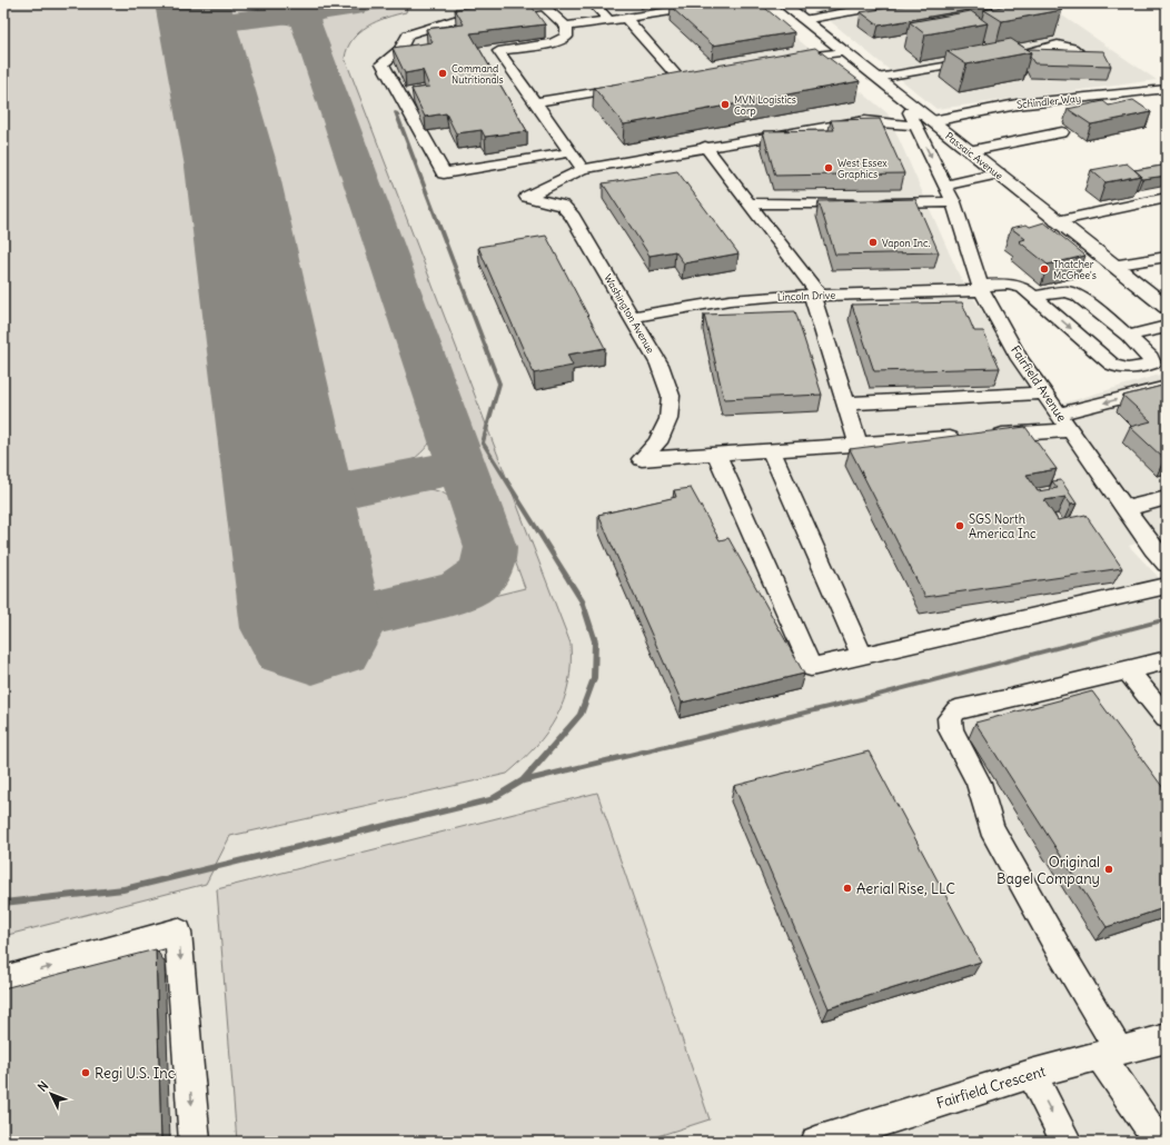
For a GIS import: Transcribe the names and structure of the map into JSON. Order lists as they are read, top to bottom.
{
  "streets": {
    "main road": ["Passaic Avenue"],
    "street": [
      "Schindler Way",
      "Lincoln Drive",
      "Washington Avenue",
      "Fairfield Avenue",
      "Fairfield Crescent"
    ]
  },
  "crossings": [
    ["Schindler Way", "Passaic Avenue"],
    ["Schindler Way", "Fairfield Avenue"],
    ["Passaic Avenue", "Fairfield Avenue"],
    ["Lincoln Drive", "Washington Avenue"],
    ["Lincoln Drive", "Fairfield Avenue"]
  ],
  "places": [
    "Command Nutritionals",
    "MVN Logistics Corp",
    "West Essex Graphics",
    "Vapon Inc.",
    "Thatcher McGhee's",
    "SGS North America Inc",
    "Original Bagel Company",
    "Aerial Rise, LLC",
    "Regi U.S. Inc"
  ],
  "north": "top left"
}
